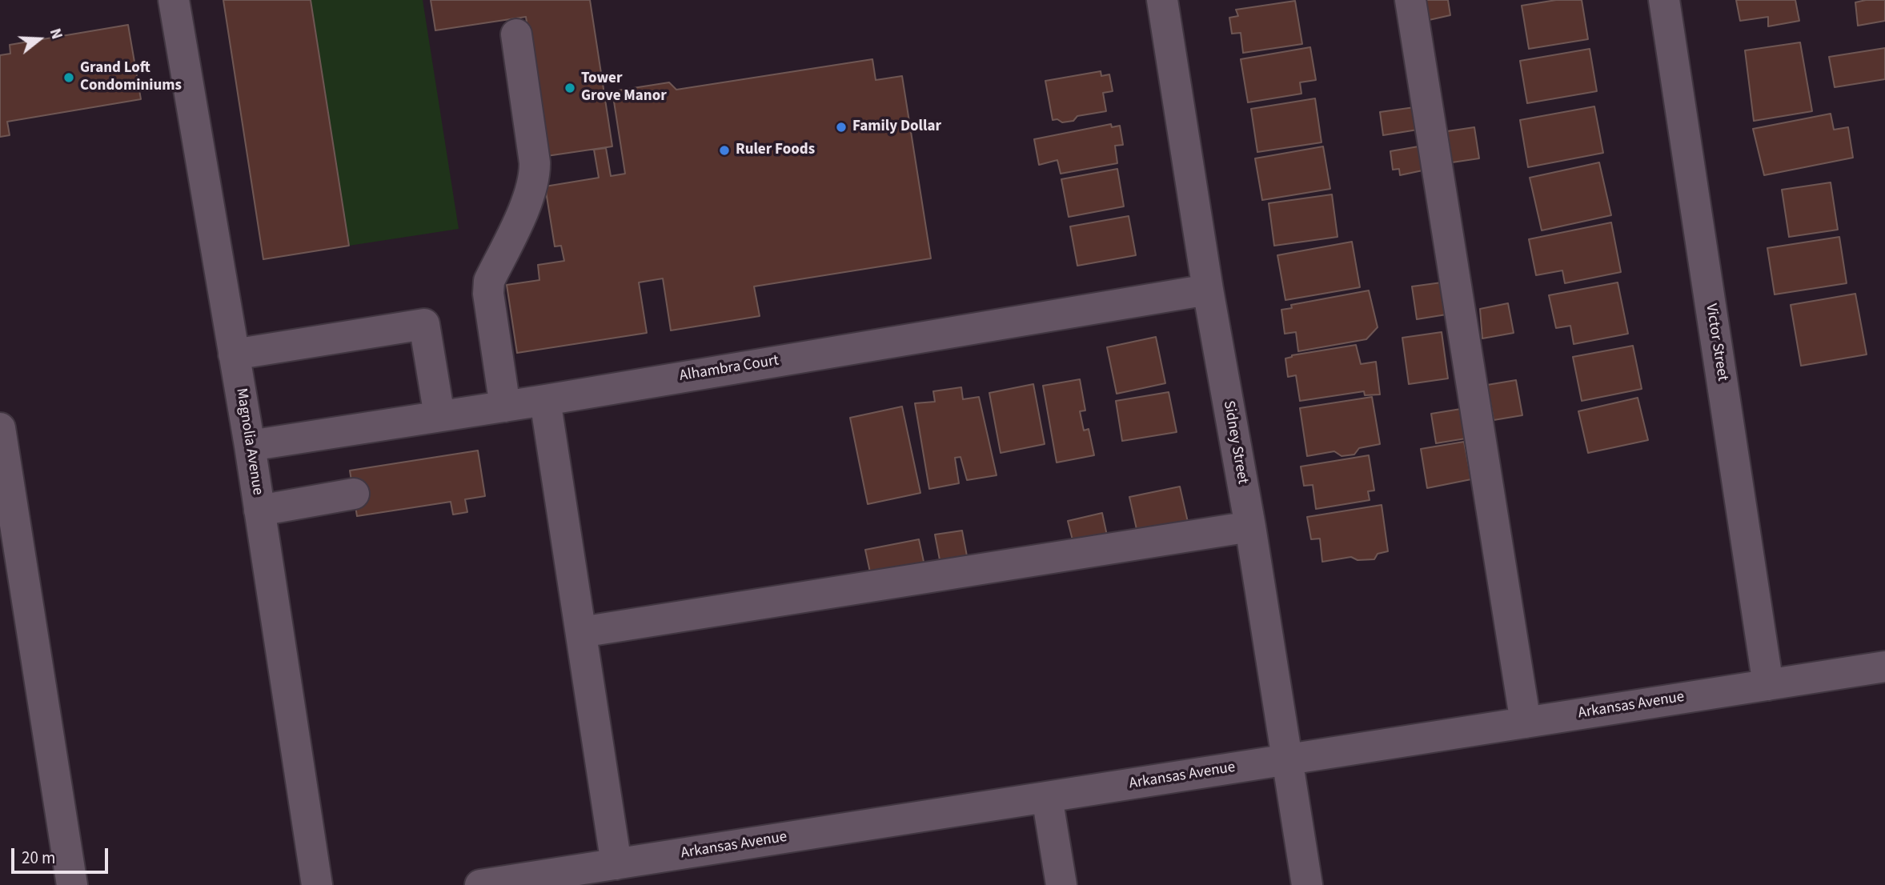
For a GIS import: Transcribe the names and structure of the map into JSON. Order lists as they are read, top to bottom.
{
  "streets": {
    "street": [
      "Victor Street",
      "Alhambra Court",
      "Magnolia Avenue",
      "Sidney Street",
      "Arkansas Avenue"
    ]
  },
  "crossings": [
    ["Victor Street", "Arkansas Avenue"],
    ["Alhambra Court", "Magnolia Avenue"],
    ["Alhambra Court", "Sidney Street"],
    ["Sidney Street", "Arkansas Avenue"]
  ],
  "places": [
    "Grand Loft Condominiums",
    "Tower Grove Manor",
    "Family Dollar",
    "Ruler Foods"
  ],
  "scale_bar": "20 m",
  "north": "right"
}
